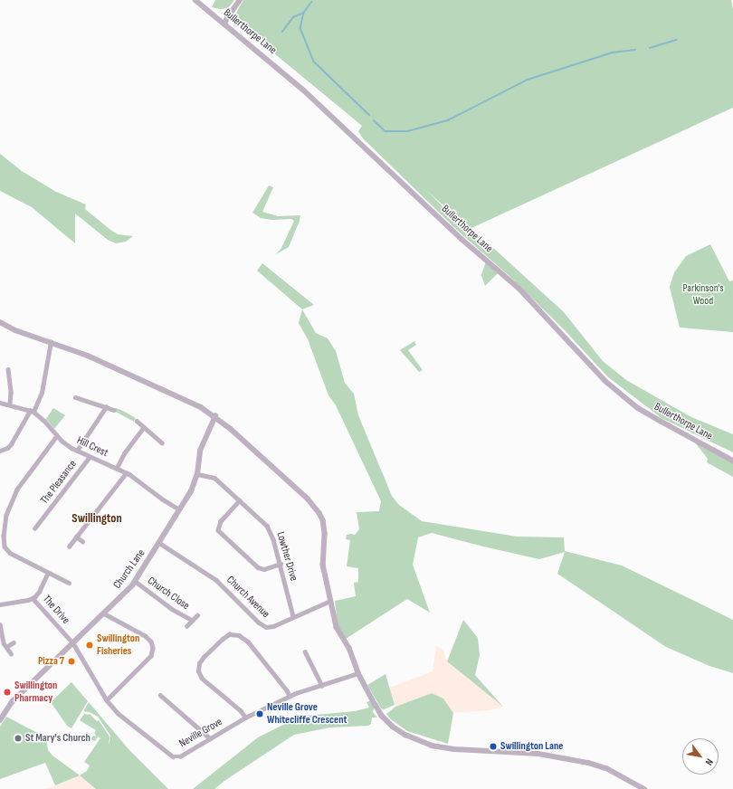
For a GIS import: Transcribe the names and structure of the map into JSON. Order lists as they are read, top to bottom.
{
  "streets": {
    "street": [
      "Bullerthorpe Lane",
      "Hill Crest",
      "The Pleasance",
      "Lowther Drive",
      "Church Lane",
      "Church Close",
      "Church Avenue",
      "The Drive",
      "Neville Grove"
    ]
  },
  "crossings": [
    ["Hill Crest", "The Pleasance"],
    ["Hill Crest", "Church Lane"],
    ["Lowther Drive", "Church Lane"],
    ["Lowther Drive", "Church Avenue"],
    ["Church Lane", "Church Close"],
    ["Church Lane", "Church Avenue"],
    ["Church Lane", "The Drive"],
    ["Church Lane", "Neville Grove"],
    ["The Drive", "Neville Grove"]
  ],
  "districts": ["Swillington"],
  "parks": ["Parkinson's Wood"],
  "places": [
    "Swillington Fisheries",
    "Pizza 7",
    "Swillington Pharmacy",
    "Neville Grove Whitecliffe Crescent",
    "St Mary's Church",
    "Swillington Lane"
  ],
  "north": "bottom right"
}
